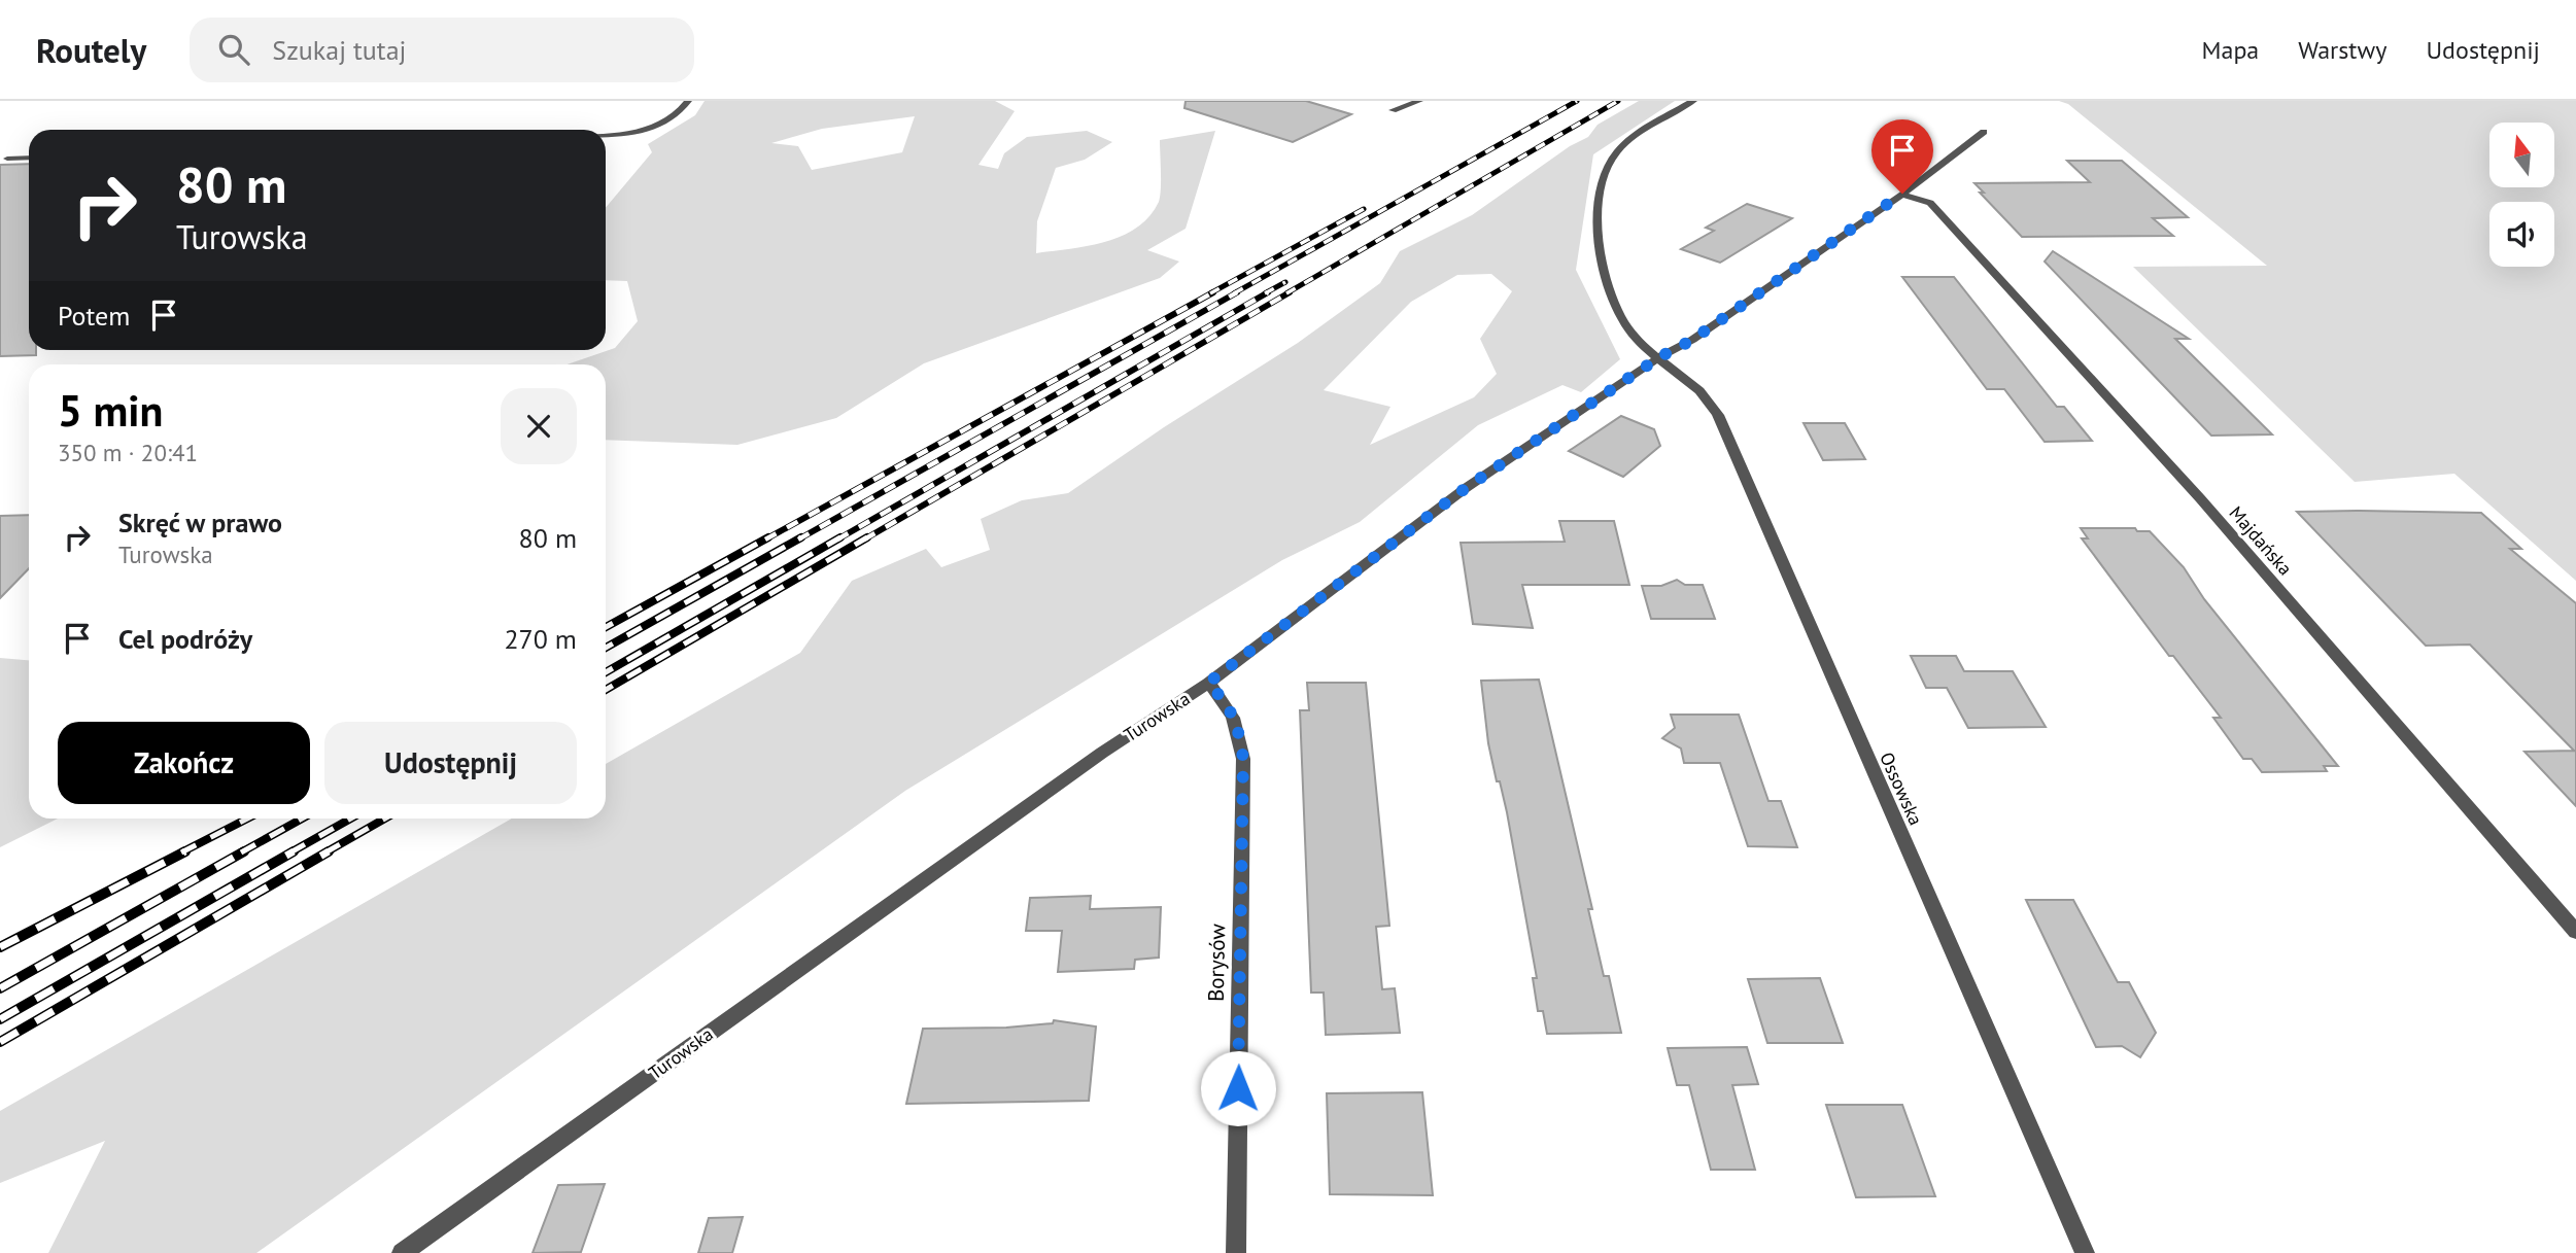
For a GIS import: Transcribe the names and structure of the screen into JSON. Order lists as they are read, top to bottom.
{
  "streets": {
    "street": [
      "Majdańska",
      "Turowska",
      "Ossowska",
      "Borysów"
    ]
  },
  "crossings": [
    ["Majdańska", "Turowska"],
    ["Turowska", "Ossowska"],
    ["Turowska", "Borysów"]
  ],
  "north": "top",
  "page": {
    "header": "Routely",
    "search": "Szukaj tutaj",
    "nav": ["Mapa", "Warstwy", "Udostępnij"],
    "turn": ["80 m", "Turowska"],
    "then": "Potem",
    "heading": ["5 min", "350 m · 20:41"],
    "list": [
      {
        "name": "Skręć w prawo",
        "note": "Turowska",
        "value": "80 m"
      },
      {
        "name": "Cel podróży",
        "value": "270 m"
      }
    ],
    "buttons": ["Zakończ", "Udostępnij"]
  }
}
